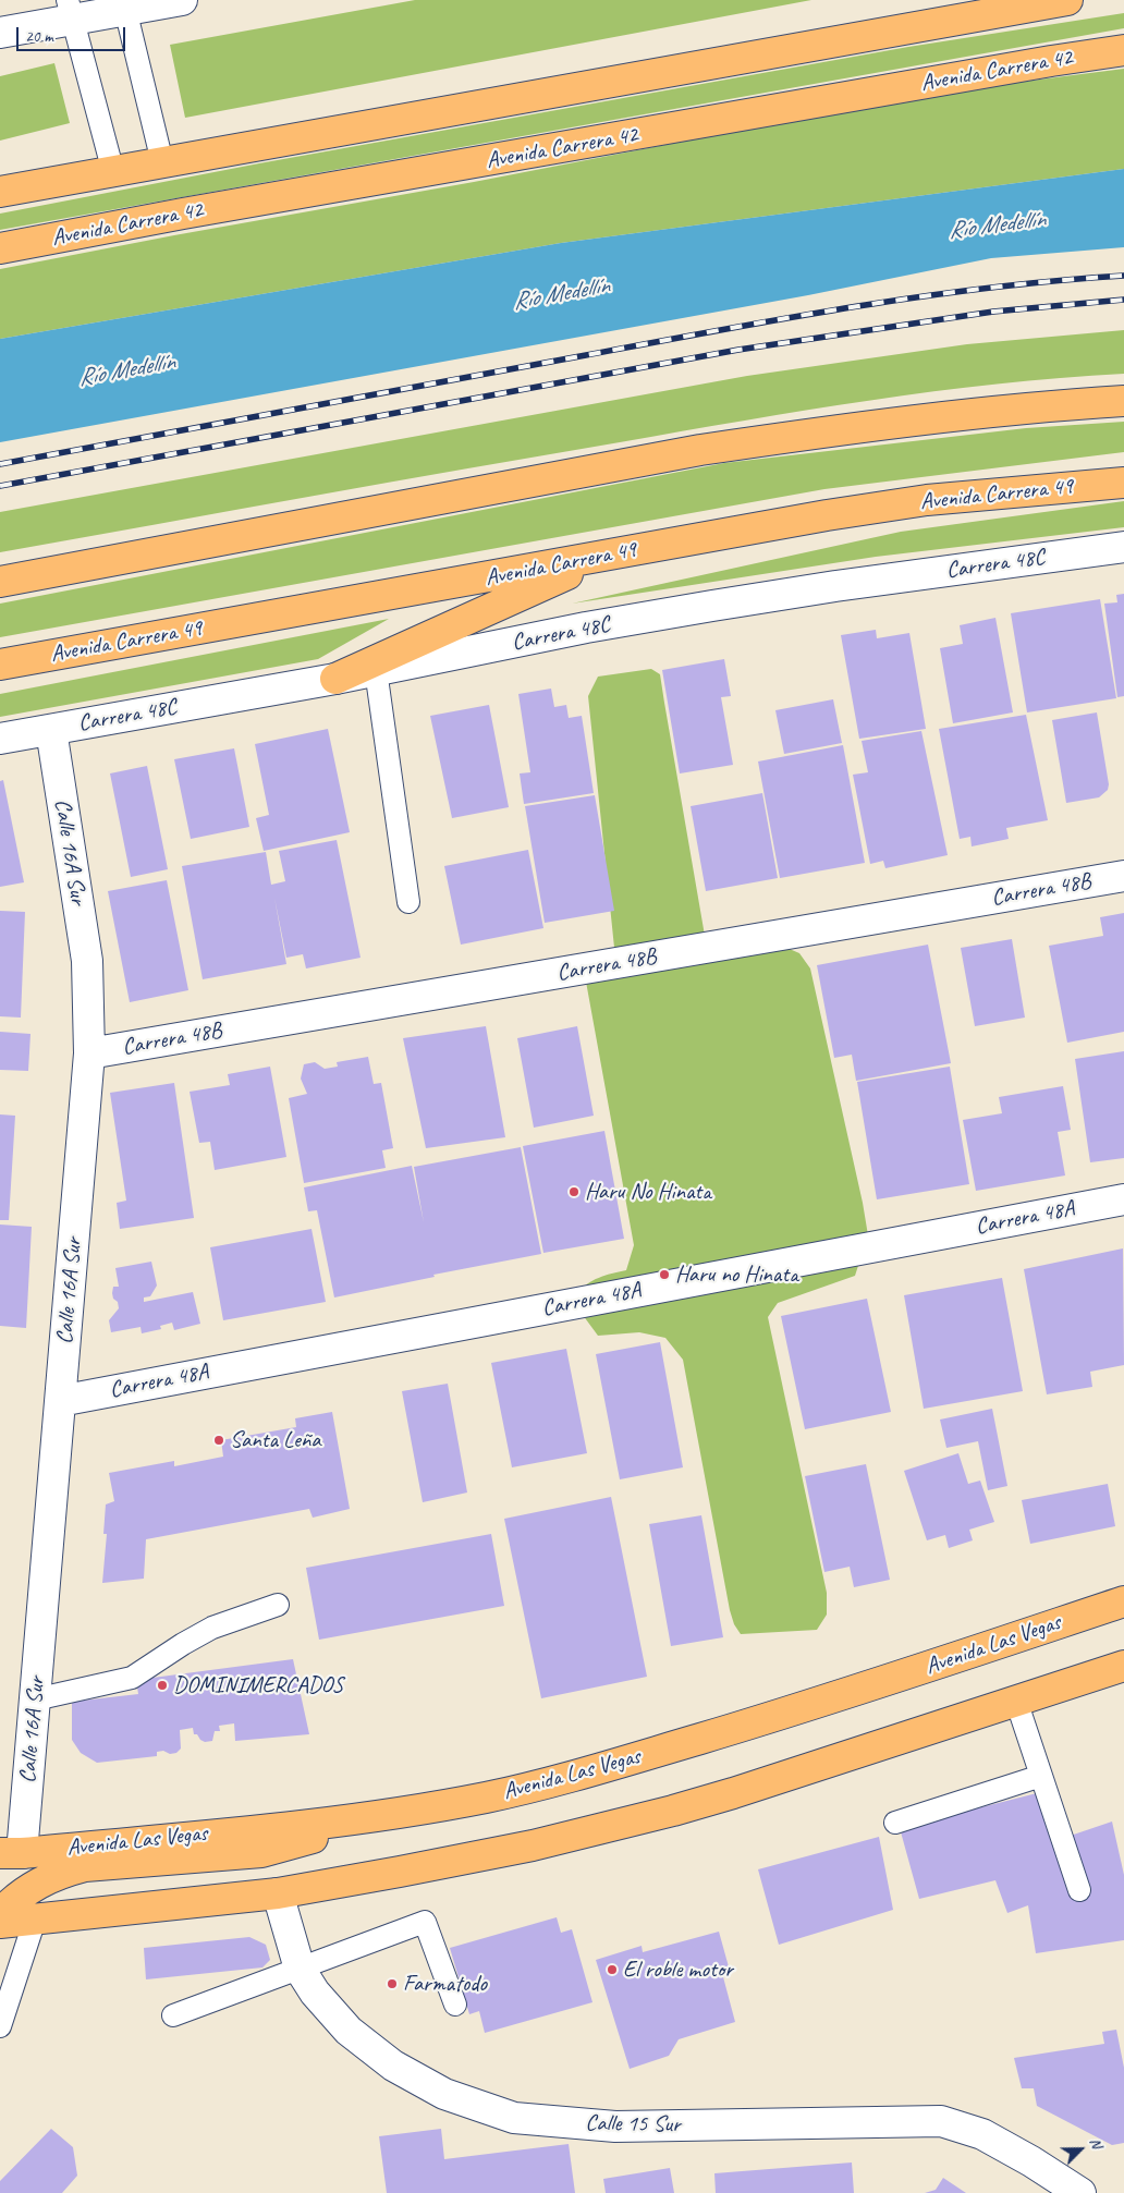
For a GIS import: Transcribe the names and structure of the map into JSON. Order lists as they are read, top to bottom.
{
  "streets": {
    "main road": ["Avenida Carrera 42", "Avenida Carrera 49", "Avenida Las Vegas"],
    "street": [
      "Carrera 48C",
      "Calle 16A Sur",
      "Carrera 48B",
      "Carrera 48A",
      "Calle 15 Sur"
    ]
  },
  "crossings": [
    ["Carrera 48C", "Calle 16A Sur"],
    ["Calle 16A Sur", "Carrera 48B"],
    ["Calle 16A Sur", "Carrera 48A"],
    ["Calle 16A Sur", "Avenida Las Vegas"]
  ],
  "water": ["Río Medellín"],
  "places": [
    "Haru No Hinata",
    "Haru no Hinata",
    "Santa Leña",
    "DOMINIMERCADOS",
    "El roble motor",
    "Farmatodo"
  ],
  "scale_bar": "20 m",
  "north": "top right"
}
